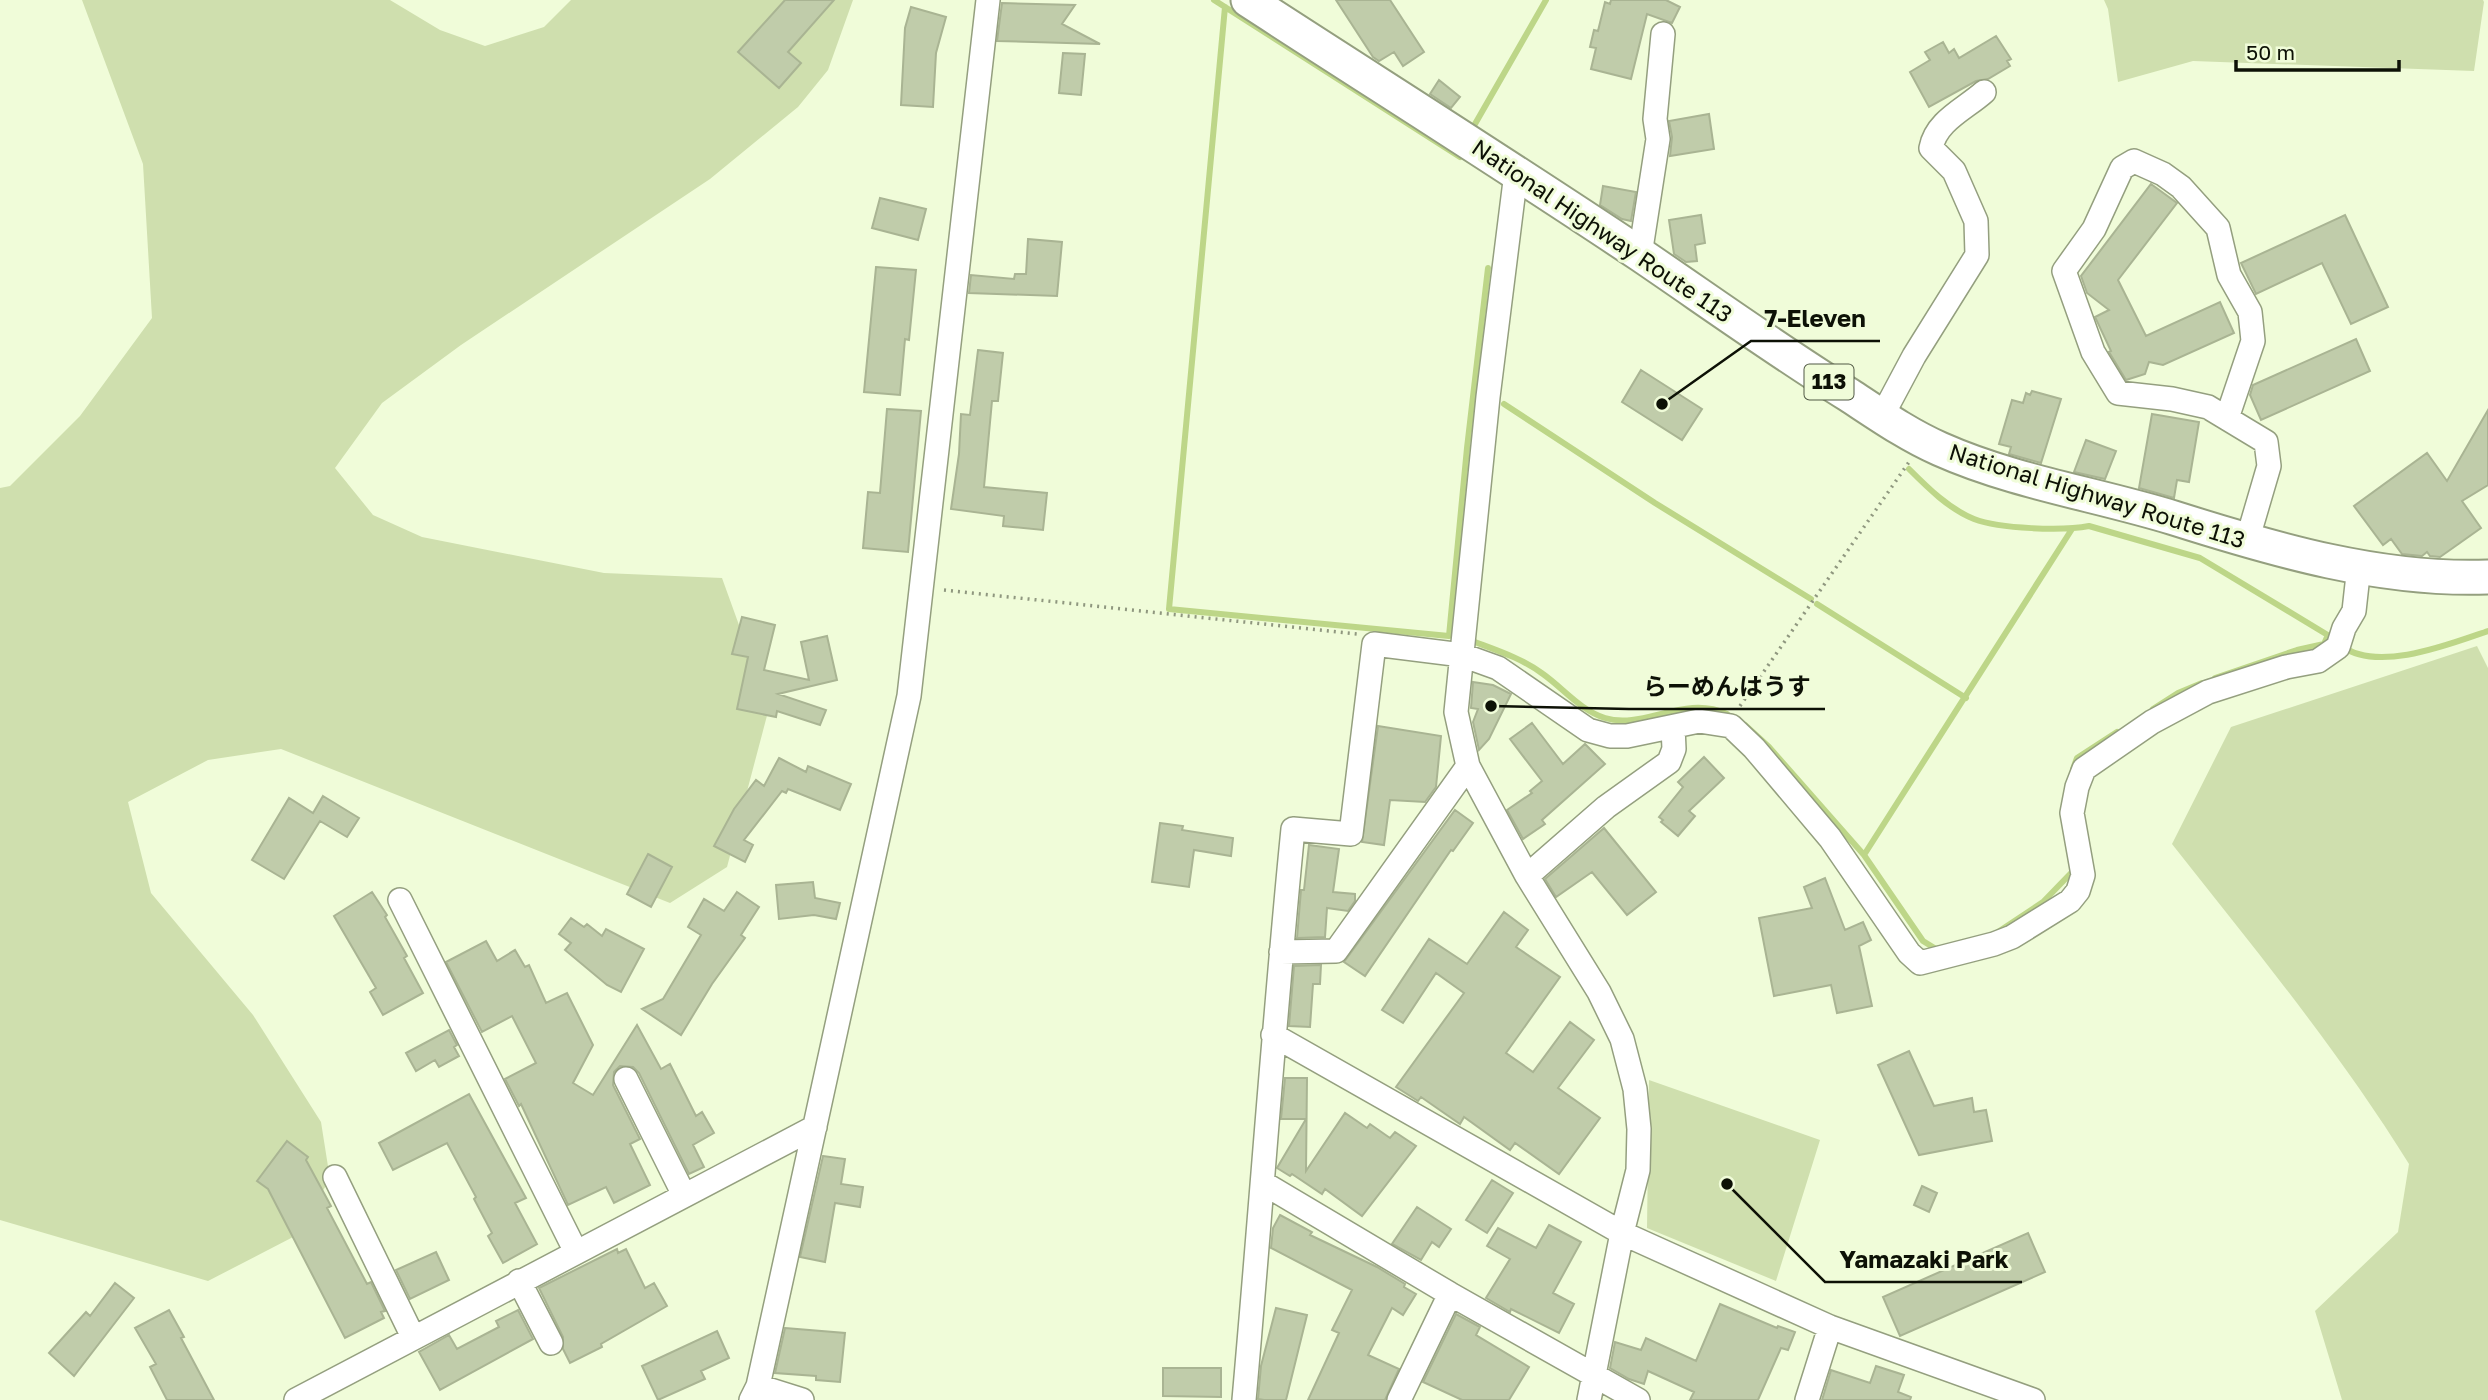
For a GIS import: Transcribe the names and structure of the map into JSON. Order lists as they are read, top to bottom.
{
  "streets": {
    "highway": ["National Highway Route 113", "113"]
  },
  "places": ["7-Eleven", "らーめんはうす", "Yamazaki Park"],
  "scale_bar": "50 m"
}
